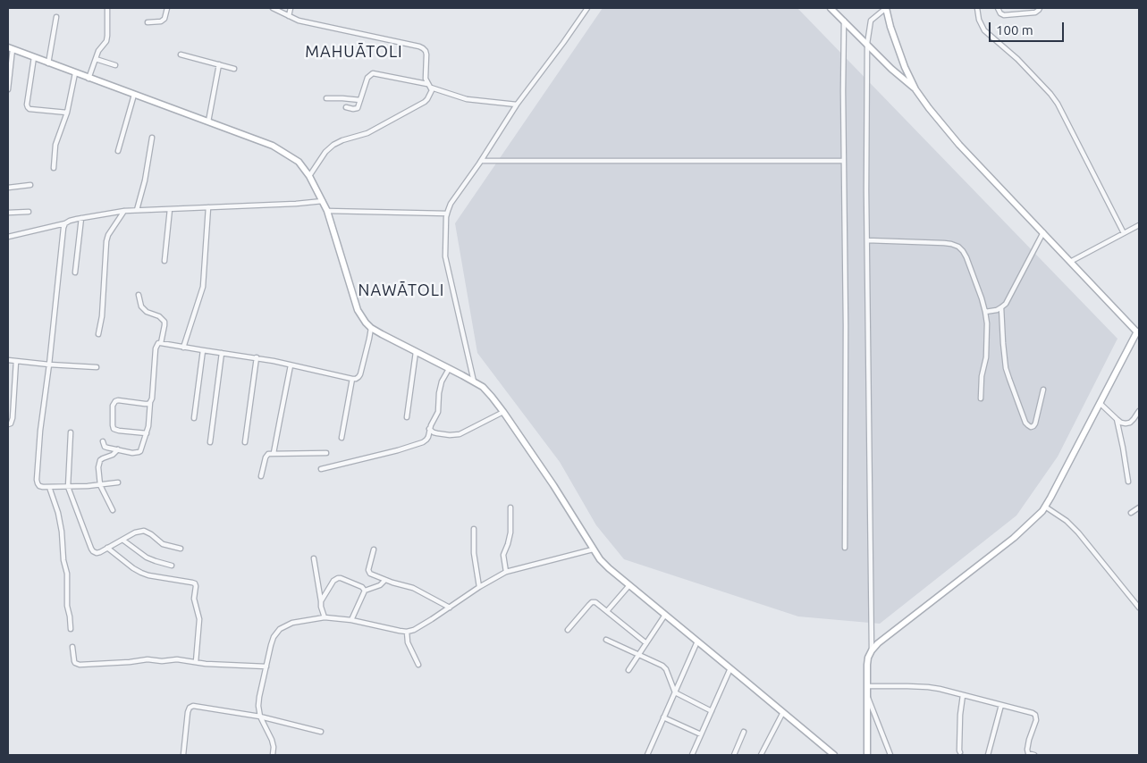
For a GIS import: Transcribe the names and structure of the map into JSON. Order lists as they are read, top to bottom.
{
  "districts": ["MAHUĀTOLI", "NAWĀTOLI"],
  "scale_bar": "100 m"
}
